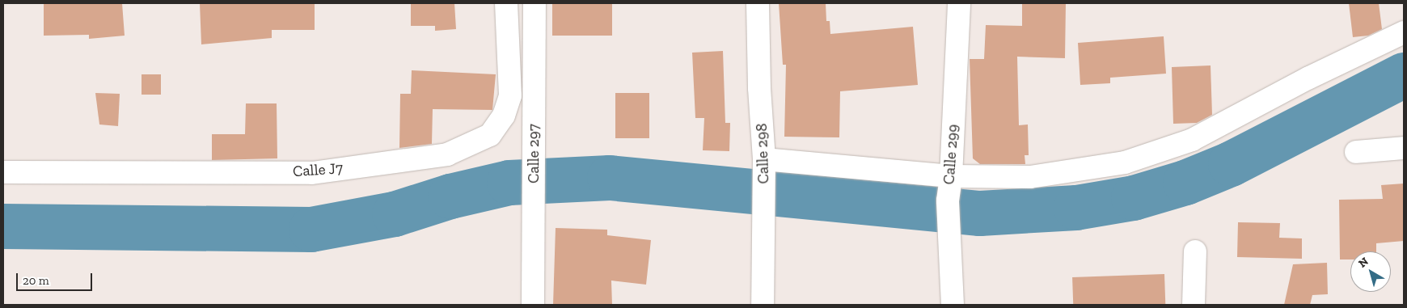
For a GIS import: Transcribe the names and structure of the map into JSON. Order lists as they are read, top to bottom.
{
  "streets": {
    "street": [
      "Calle 297",
      "Calle 298",
      "Calle 299",
      "Calle J7"
    ]
  },
  "scale_bar": "20 m",
  "north": "top left"
}
